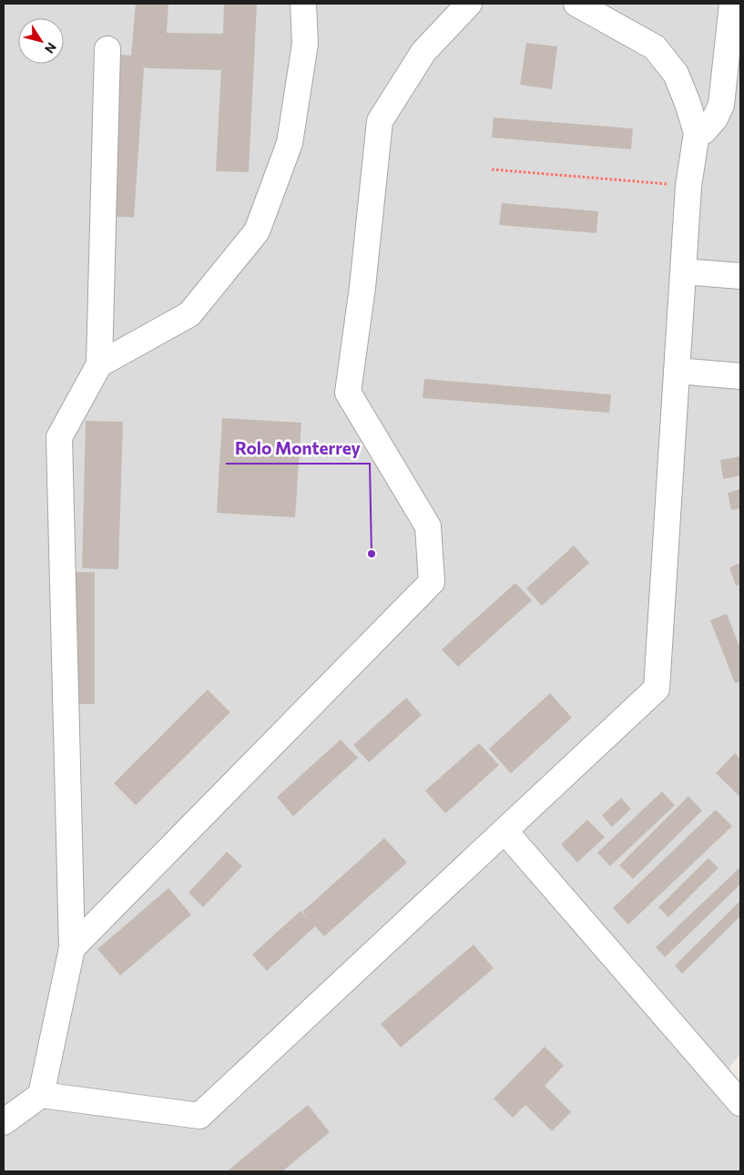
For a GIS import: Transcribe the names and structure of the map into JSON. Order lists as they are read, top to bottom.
{
  "places": ["Rolo Monterrey"],
  "north": "bottom right"
}
